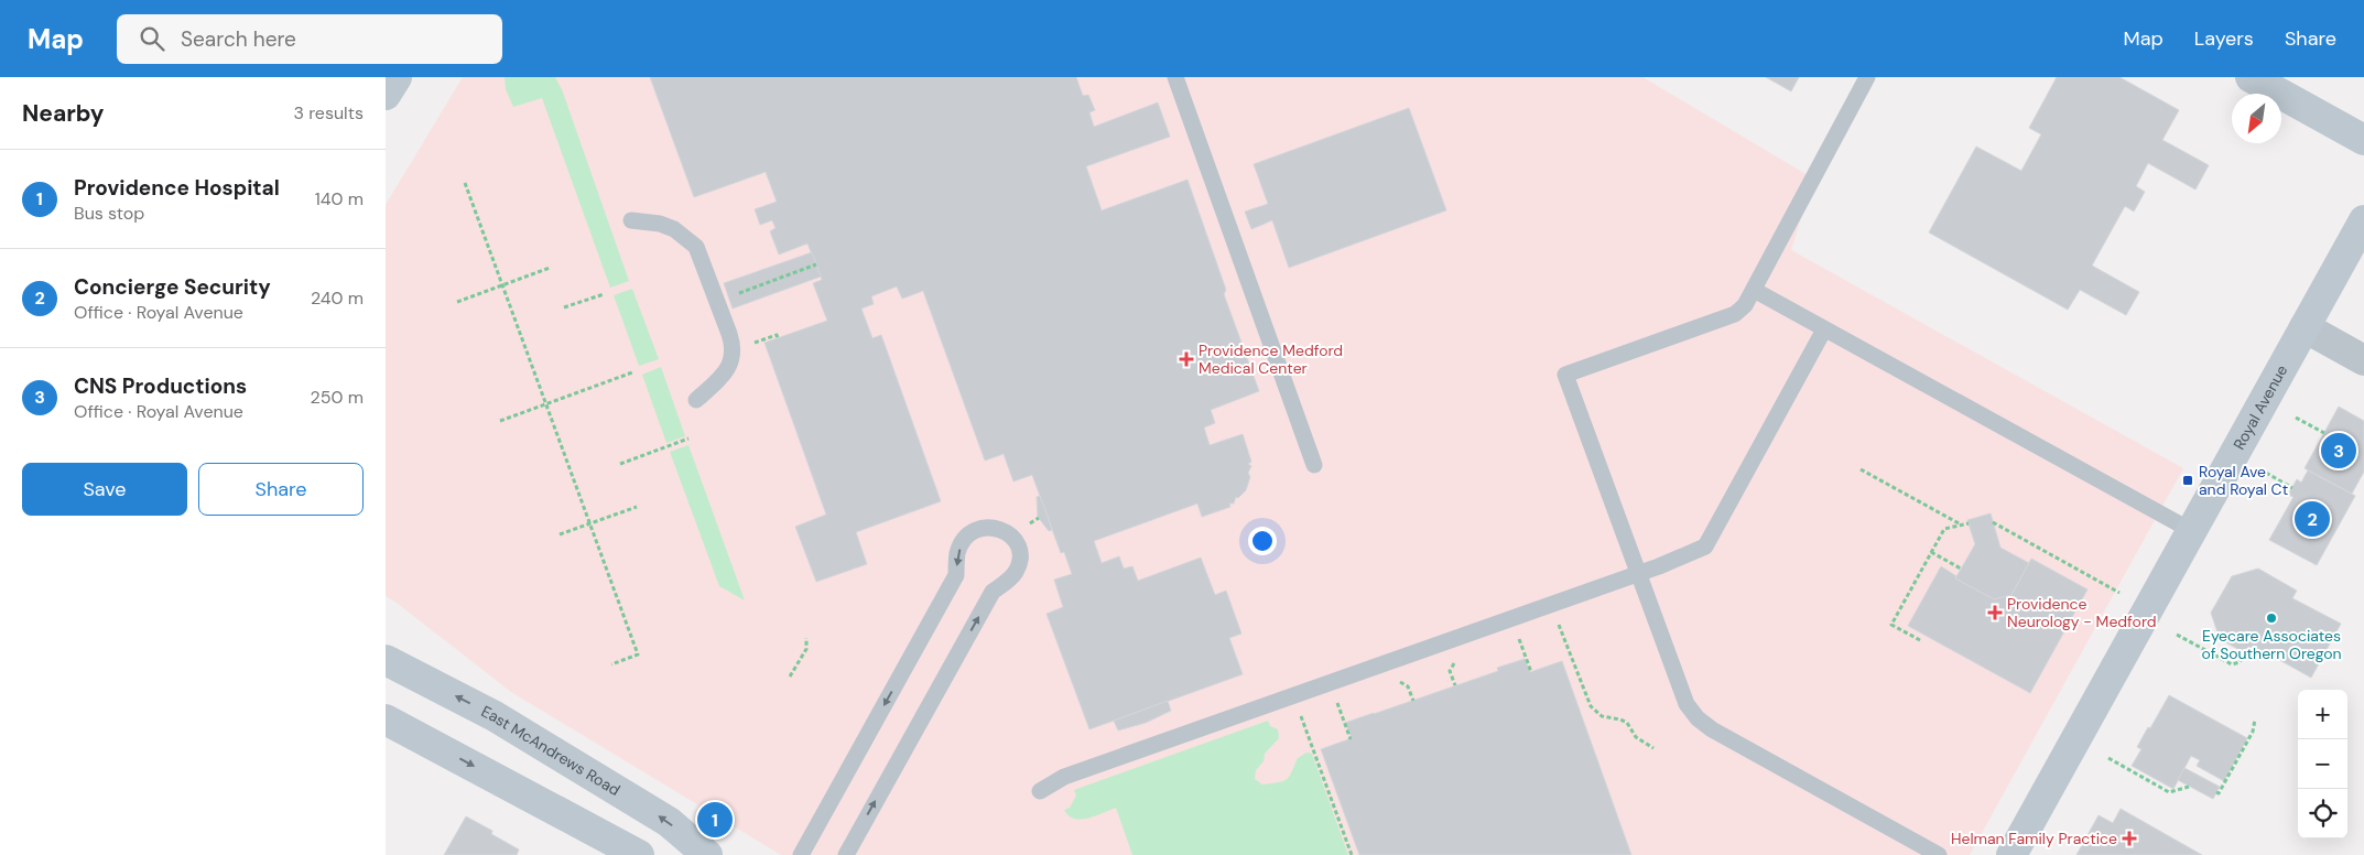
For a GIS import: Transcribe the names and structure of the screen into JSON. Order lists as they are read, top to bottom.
{
  "streets": {
    "street": ["Royal Avenue", "East McAndrews Road"]
  },
  "places": {
    "health": ["Providence Medford Medical Center", "Providence Neurology - Medford", "Helman Family Practice"],
    "transit": ["Royal Ave and Royal Ct"],
    "other": ["Eyecare Associates of Southern Oregon"]
  },
  "north": "bottom left",
  "page": {
    "header": "Map",
    "search": "Search here",
    "nav": ["Map", "Layers", "Share"],
    "heading": ["Nearby", "3 results"],
    "list": [
      {
        "mark": "1",
        "name": "Providence Hospital",
        "note": "Bus stop",
        "value": "140 m"
      },
      {
        "mark": "2",
        "name": "Concierge Security",
        "note": "Office · Royal Avenue",
        "value": "240 m"
      },
      {
        "mark": "3",
        "name": "CNS Productions",
        "note": "Office · Royal Avenue",
        "value": "250 m"
      }
    ],
    "pins": ["3", "2", "1"],
    "buttons": ["Save", "Share"],
    "map_buttons": ["+", "−"]
  }
}
